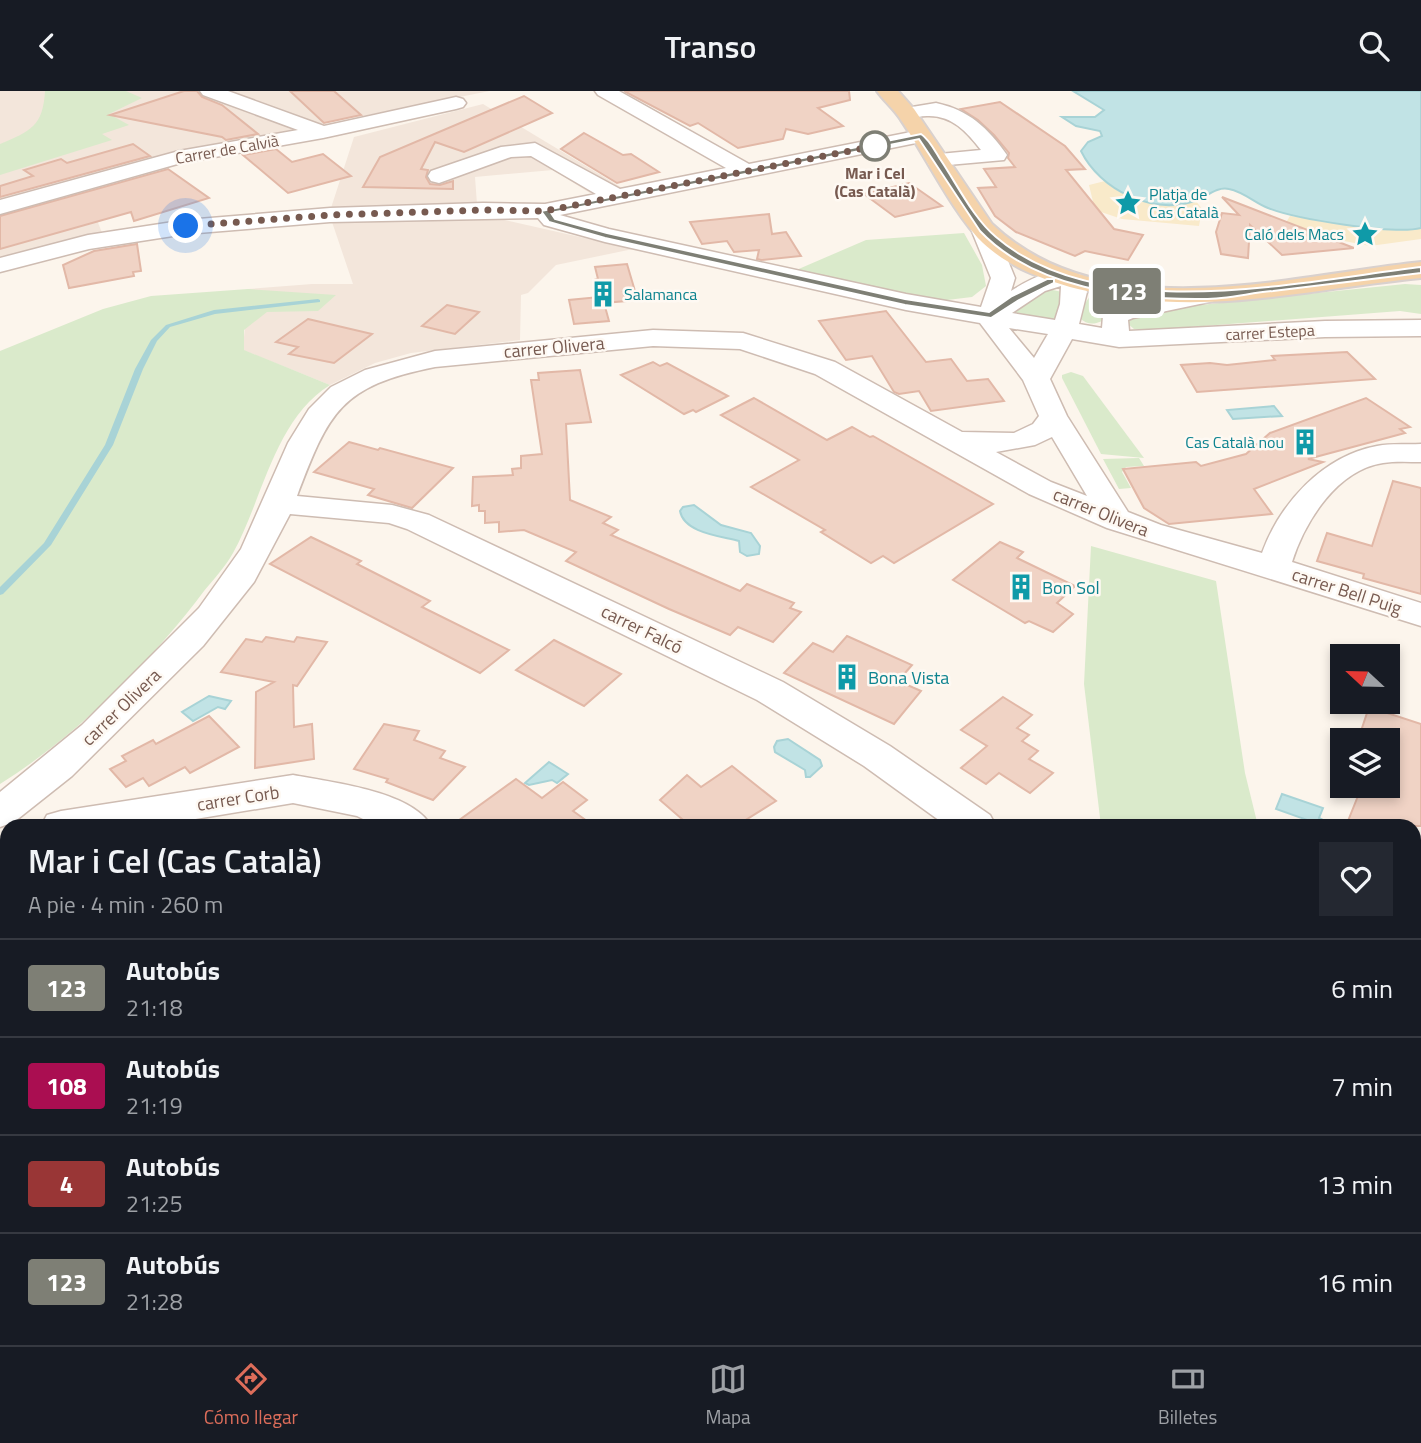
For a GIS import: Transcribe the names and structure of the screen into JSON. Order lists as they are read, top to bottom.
{
  "streets": {
    "street": [
      "Carrer de Calvià",
      "carrer Estepa",
      "carrer Olivera",
      "carrer Bell Puig",
      "carrer Falcó",
      "carrer Corb"
    ]
  },
  "crossings": [
    ["carrer Olivera", "carrer Bell Puig"],
    ["carrer Olivera", "carrer Falcó"]
  ],
  "places": {
    "other": ["Mar i Cel (Cas Català)"],
    "place": ["Platja de Cas Català", "Caló dels Macs"],
    "building": [
      "Salamanca",
      "Cas Català nou",
      "Bon Sol",
      "Bona Vista"
    ]
  },
  "lines": ["bus line 123"],
  "north": "left",
  "page": {
    "header": "Transo",
    "on_map": "123",
    "heading": ["Mar i Cel (Cas Català)", "A pie · 4 min · 260 m"],
    "list": [
      {
        "mark": "123",
        "name": "Autobús",
        "note": "21:18",
        "value": "6 min"
      },
      {
        "mark": "108",
        "name": "Autobús",
        "note": "21:19",
        "value": "7 min"
      },
      {
        "mark": "4",
        "name": "Autobús",
        "note": "21:25",
        "value": "13 min"
      },
      {
        "mark": "123",
        "name": "Autobús",
        "note": "21:28",
        "value": "16 min"
      }
    ],
    "tabs": ["Cómo llegar", "Mapa", "Billetes"]
  }
}
